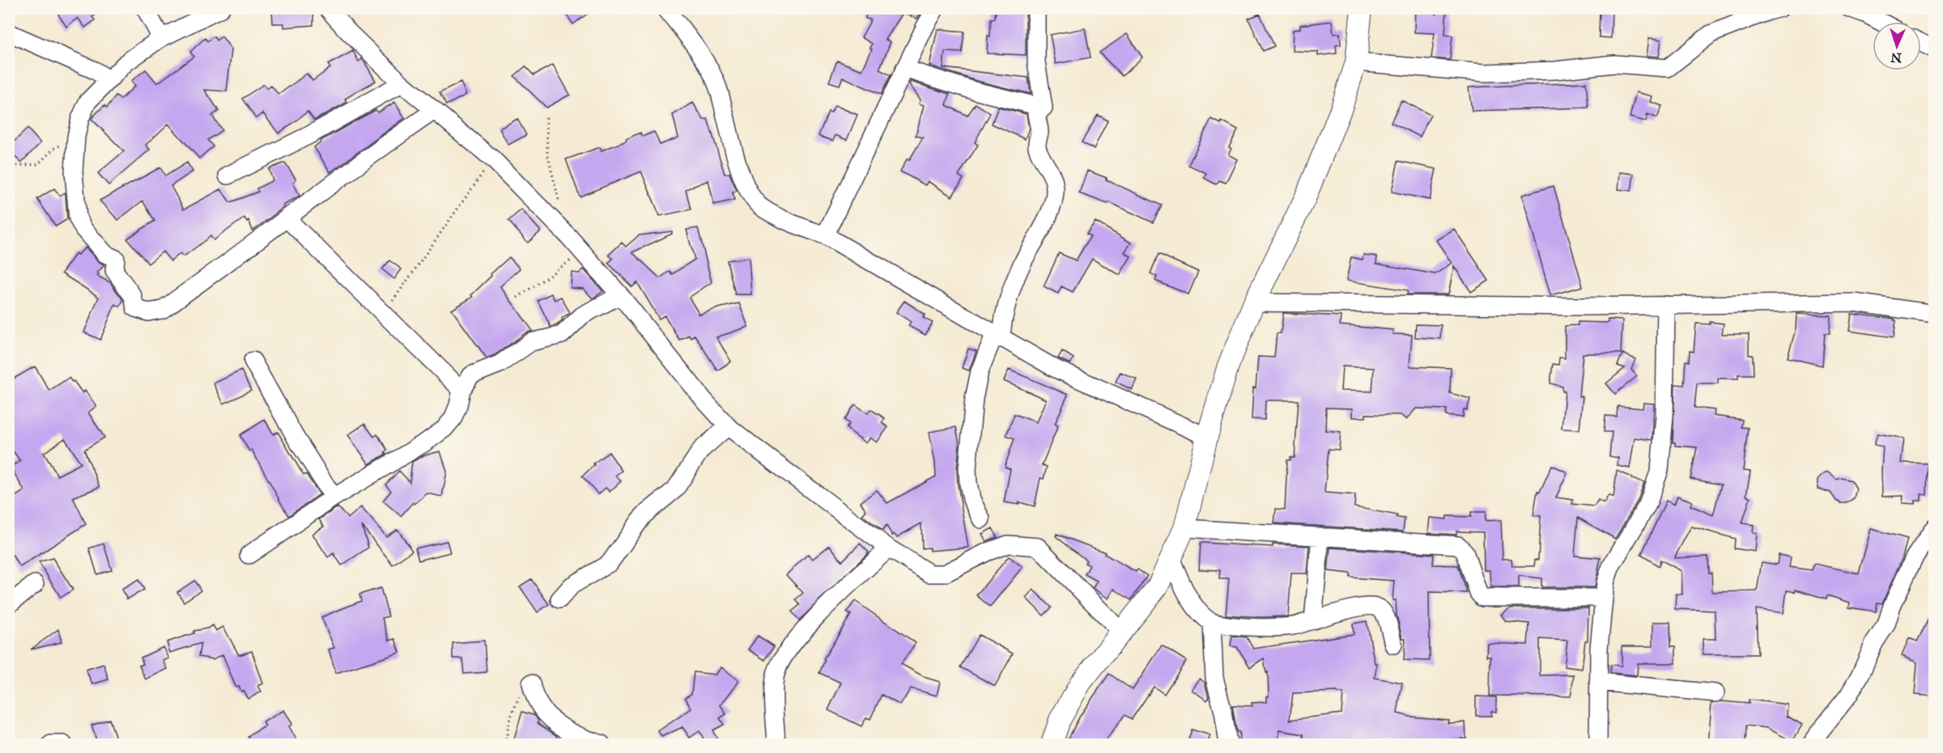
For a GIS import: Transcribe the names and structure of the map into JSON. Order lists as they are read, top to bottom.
{
  "north": "bottom"
}
